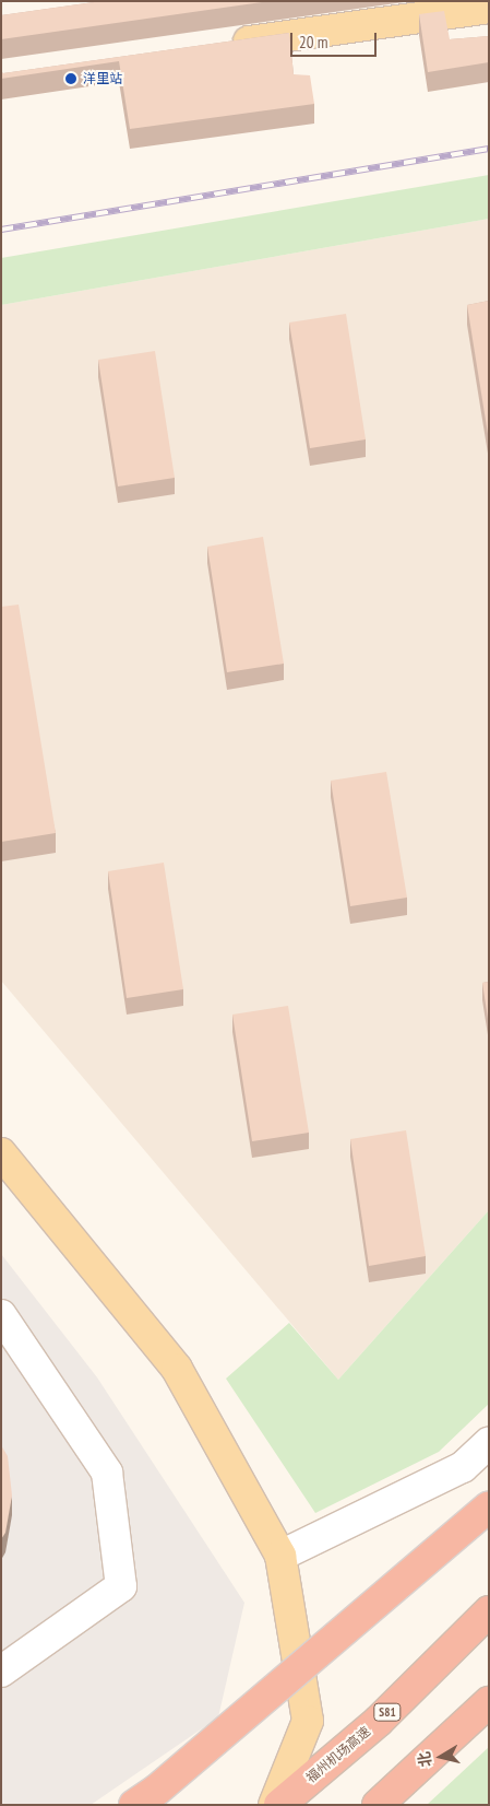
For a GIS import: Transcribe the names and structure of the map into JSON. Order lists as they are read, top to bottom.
{
  "streets": {
    "highway": ["S81", "福州机场高速"]
  },
  "places": ["洋里站"],
  "scale_bar": "20 m",
  "north": "left"
}
